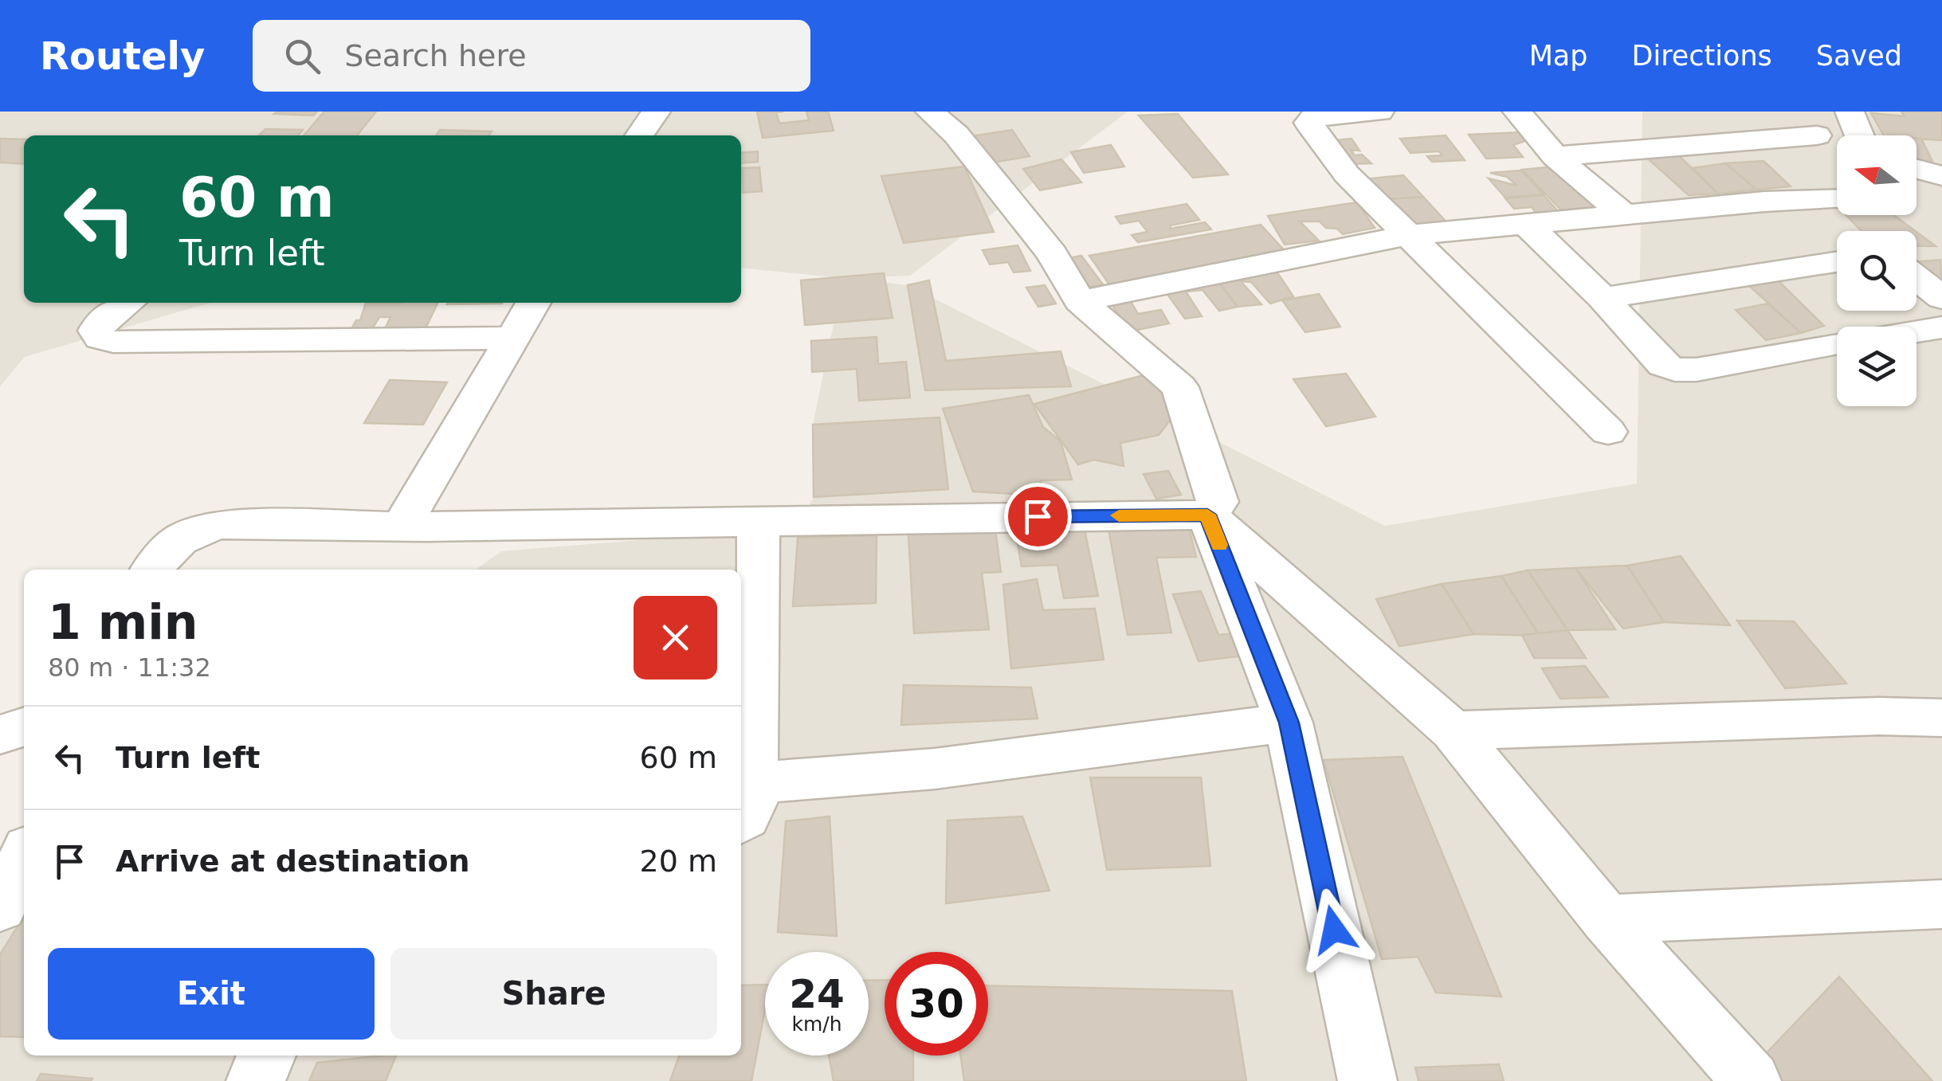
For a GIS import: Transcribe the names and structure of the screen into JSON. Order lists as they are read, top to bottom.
{
  "north": "left",
  "page": {
    "header": "Routely",
    "search": "Search here",
    "nav": ["Map", "Directions", "Saved"],
    "turn": ["60 m", "Turn left"],
    "heading": ["1 min", "80 m · 11:32"],
    "list": [
      {
        "name": "Turn left",
        "value": "60 m"
      },
      {
        "name": "Arrive at destination",
        "value": "20 m"
      }
    ],
    "buttons": ["Exit", "Share"],
    "speed": "24 km/h",
    "limit": "30"
  }
}
